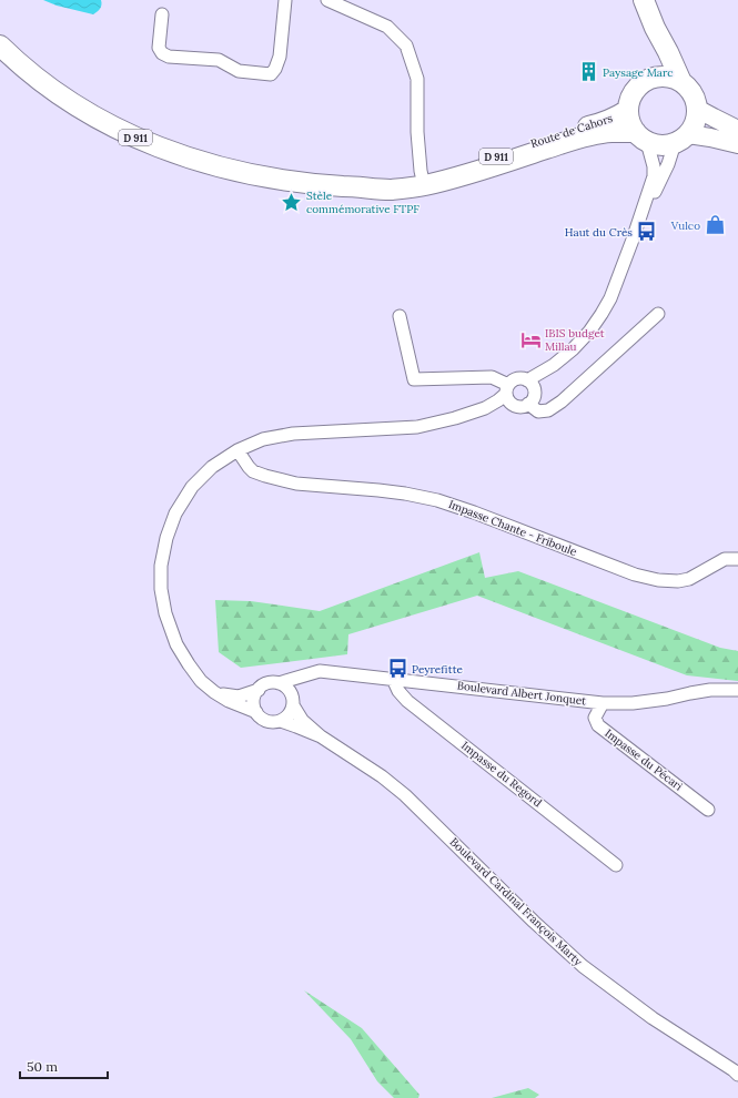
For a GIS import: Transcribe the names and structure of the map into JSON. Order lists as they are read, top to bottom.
{
  "streets": {
    "main road": ["Route de Cahors", "D 911"],
    "street": [
      "Impasse Chante - Friboule",
      "Boulevard Albert Jonquet",
      "Impasse du Pécari",
      "Impasse du Regord",
      "Boulevard Cardinal François Marty"
    ]
  },
  "crossings": [
    ["Boulevard Albert Jonquet", "Impasse du Pécari"],
    ["Boulevard Albert Jonquet", "Impasse du Regord"],
    ["Boulevard Albert Jonquet", "Boulevard Cardinal François Marty"]
  ],
  "places": {
    "building": ["Paysage Marc"],
    "place": ["Stèle commémorative FTPF"],
    "shop": ["Vulco"],
    "bus stop": ["Haut du Crès", "Peyrefitte"],
    "hotel": ["IBIS budget Millau"]
  },
  "scale_bar": "50 m"
}
